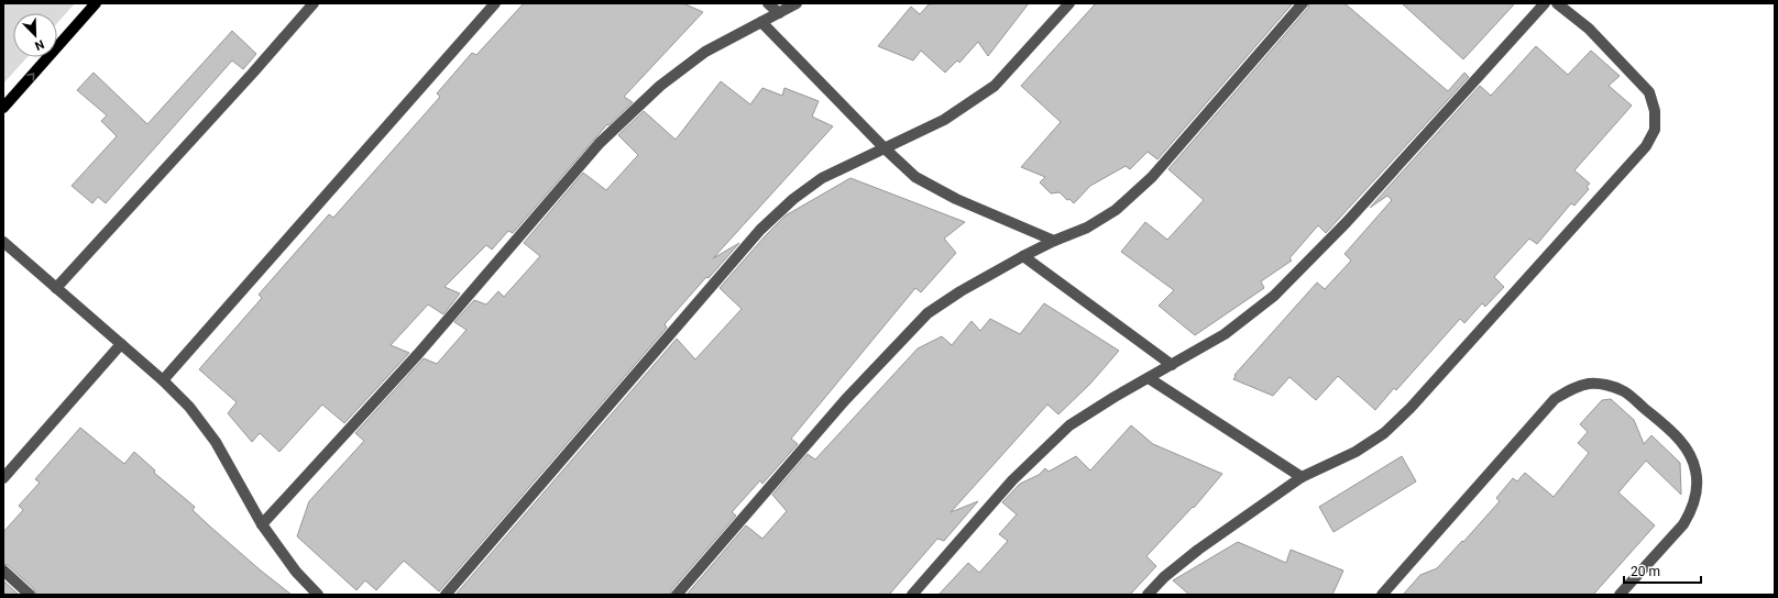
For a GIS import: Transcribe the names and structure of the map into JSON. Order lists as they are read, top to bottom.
{
  "scale_bar": "20 m",
  "north": "bottom right"
}
